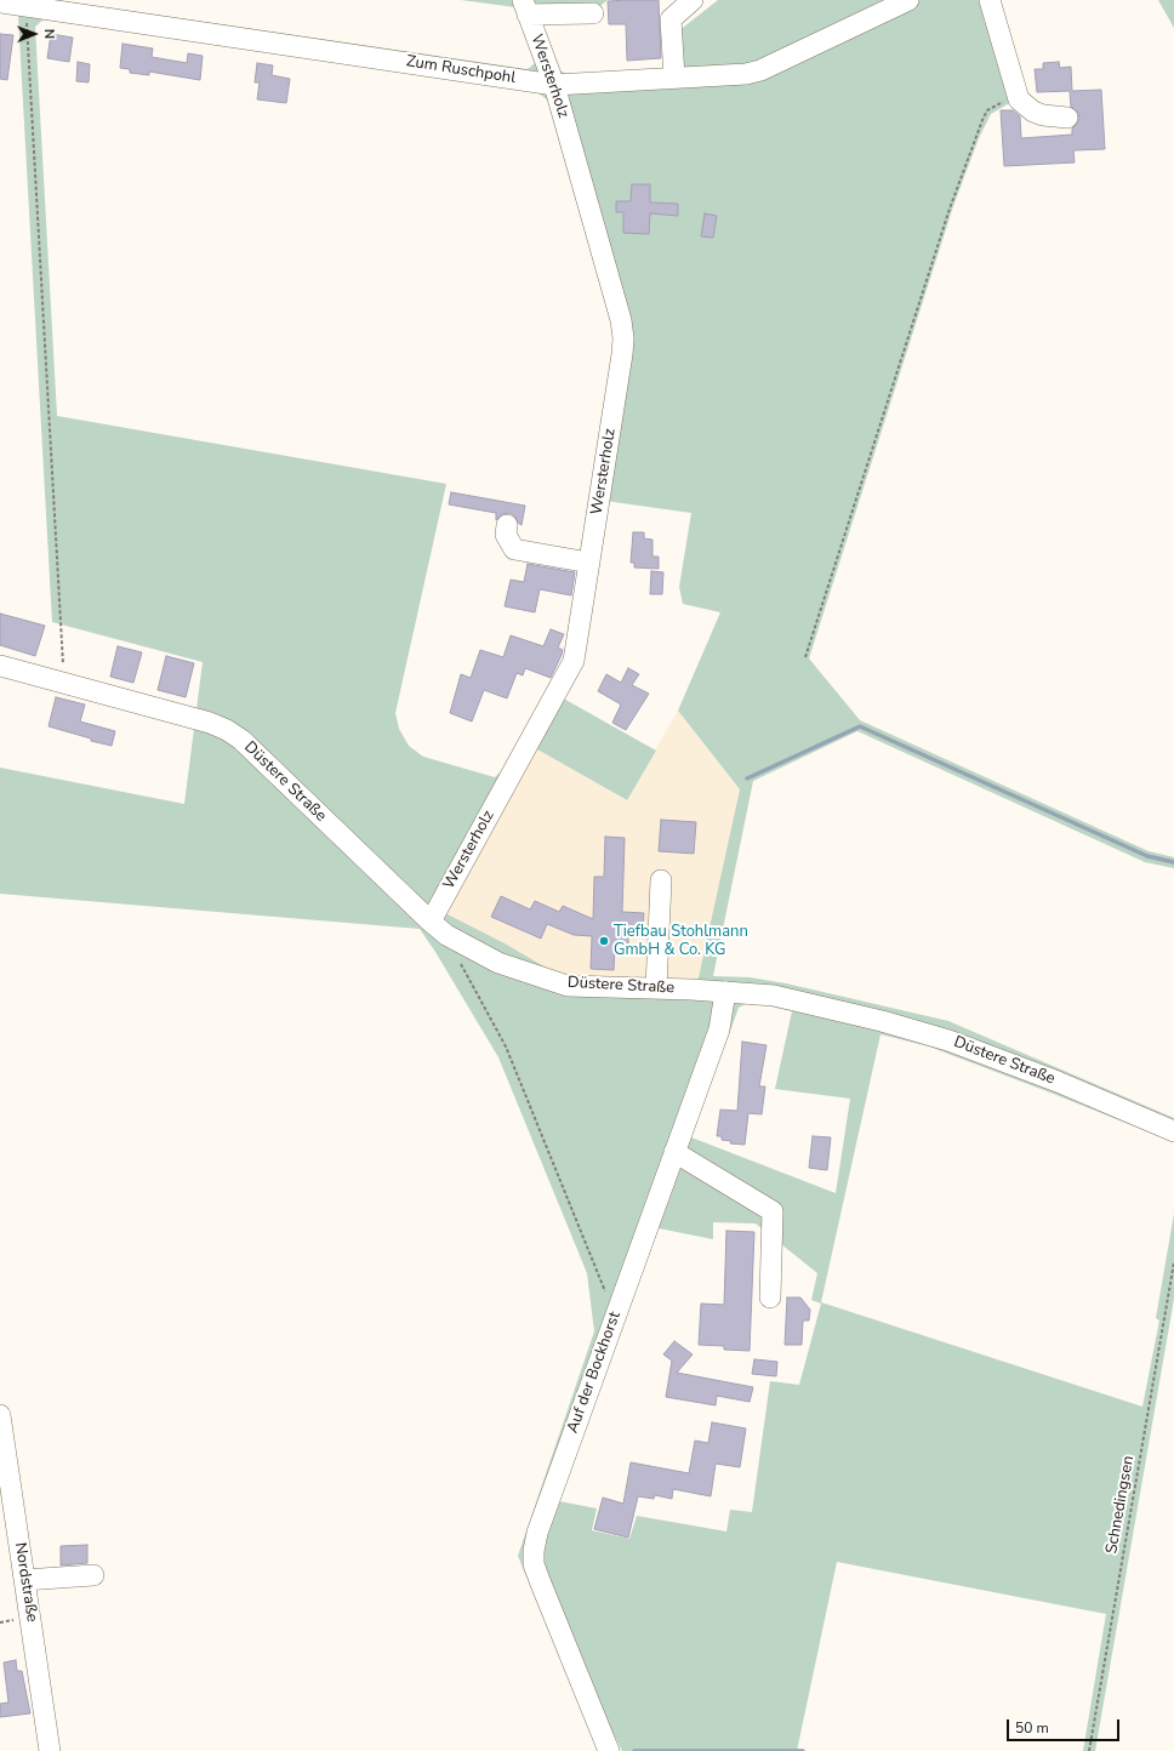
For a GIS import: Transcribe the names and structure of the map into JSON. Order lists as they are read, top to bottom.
{
  "streets": {
    "street": [
      "Zum Ruschpohl",
      "Wersterholz",
      "Düstere Straße",
      "Auf der Bockhorst",
      "Nordstraße"
    ],
    "path": ["Schnedingsen"]
  },
  "crossings": [
    ["Zum Ruschpohl", "Wersterholz"],
    ["Wersterholz", "Düstere Straße"],
    ["Düstere Straße", "Auf der Bockhorst"]
  ],
  "places": ["Tiefbau Stohlmann GmbH & Co. KG"],
  "scale_bar": "50 m",
  "north": "right"
}
